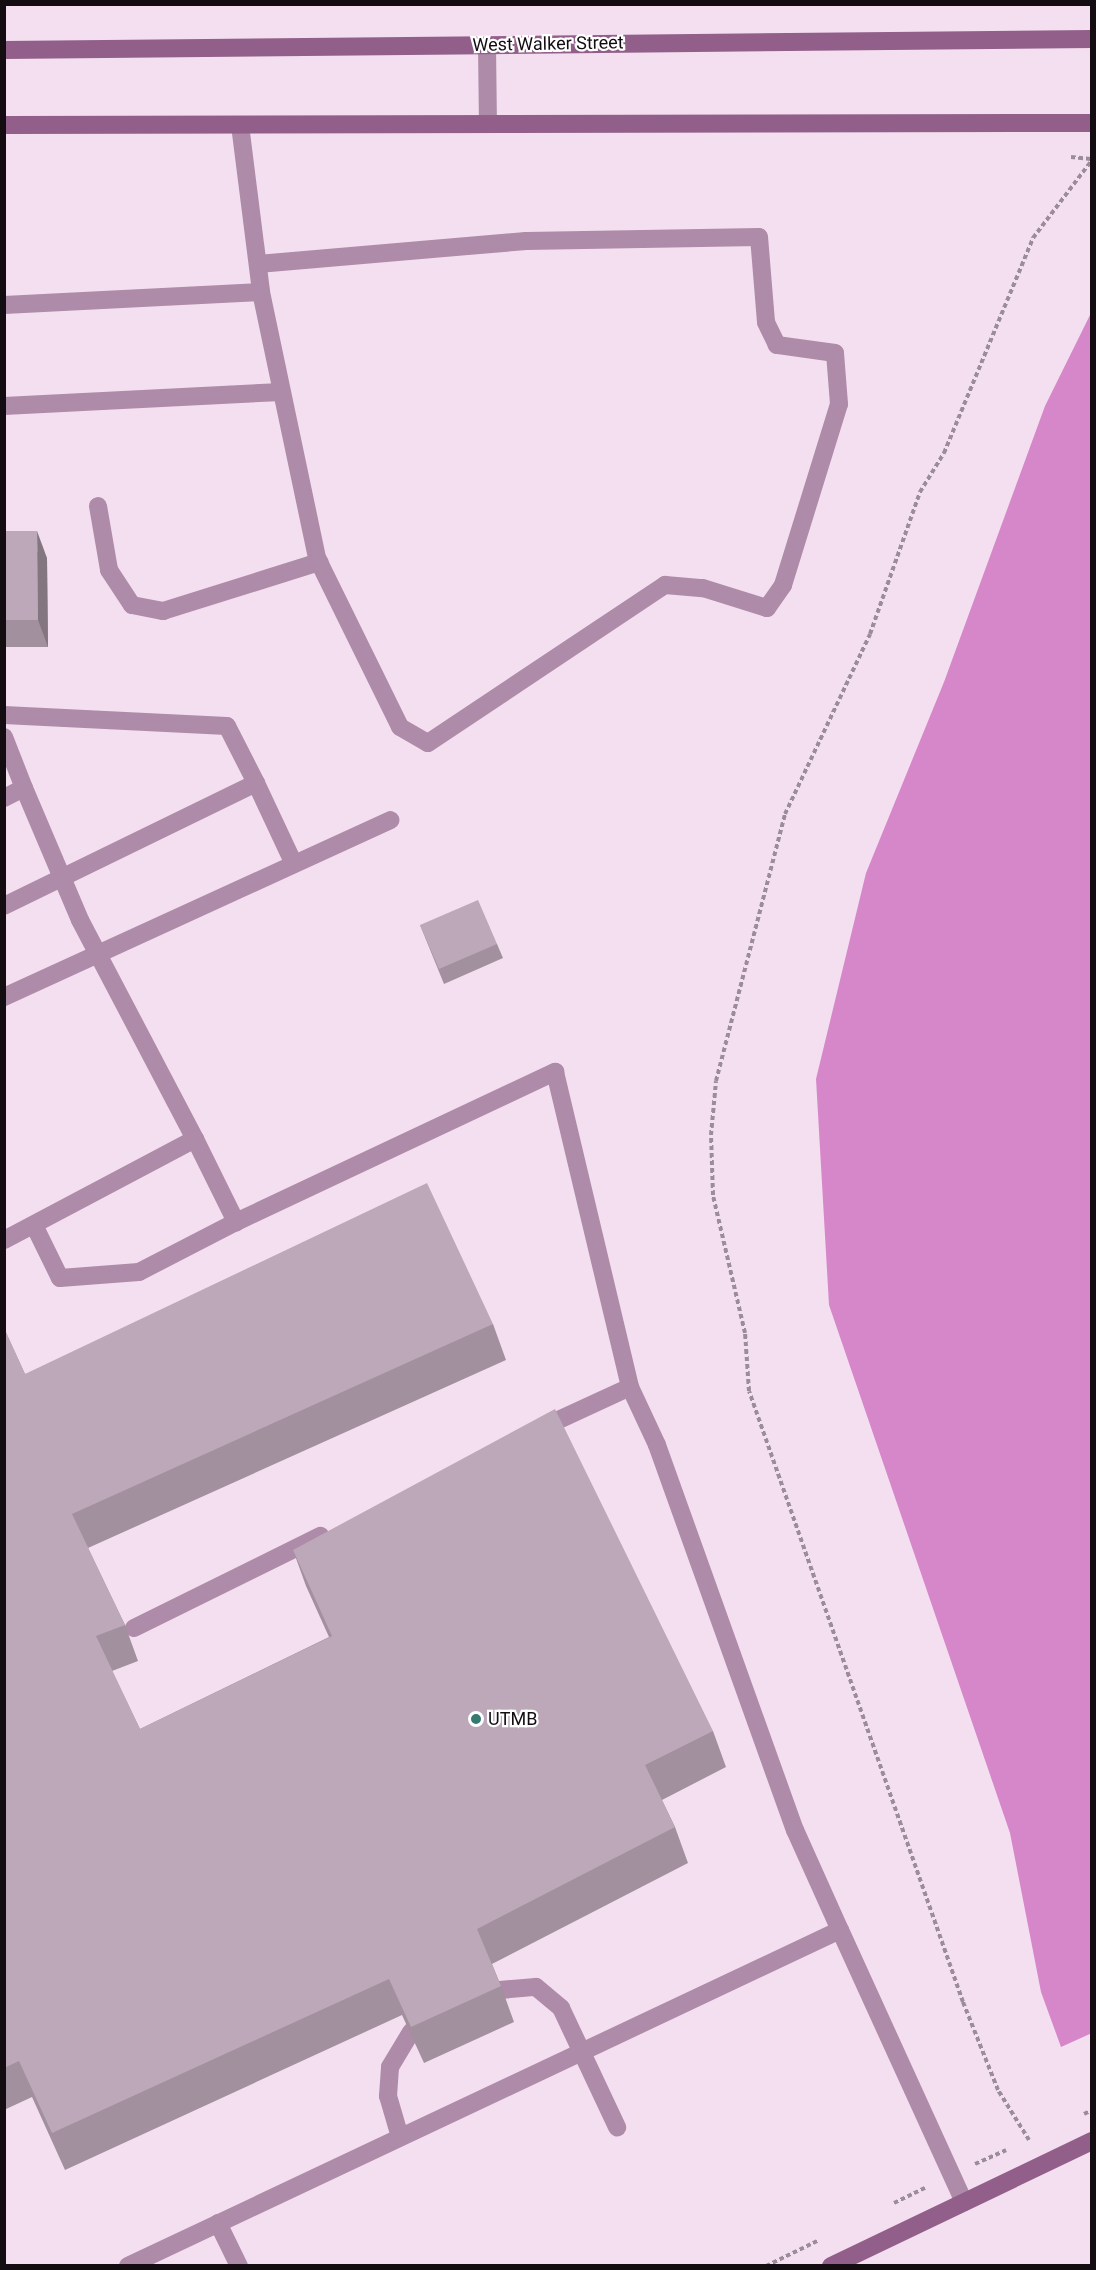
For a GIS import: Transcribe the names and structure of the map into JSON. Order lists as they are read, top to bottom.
{
  "streets": {
    "street": ["West Walker Street"]
  },
  "places": ["UTMB"]
}
